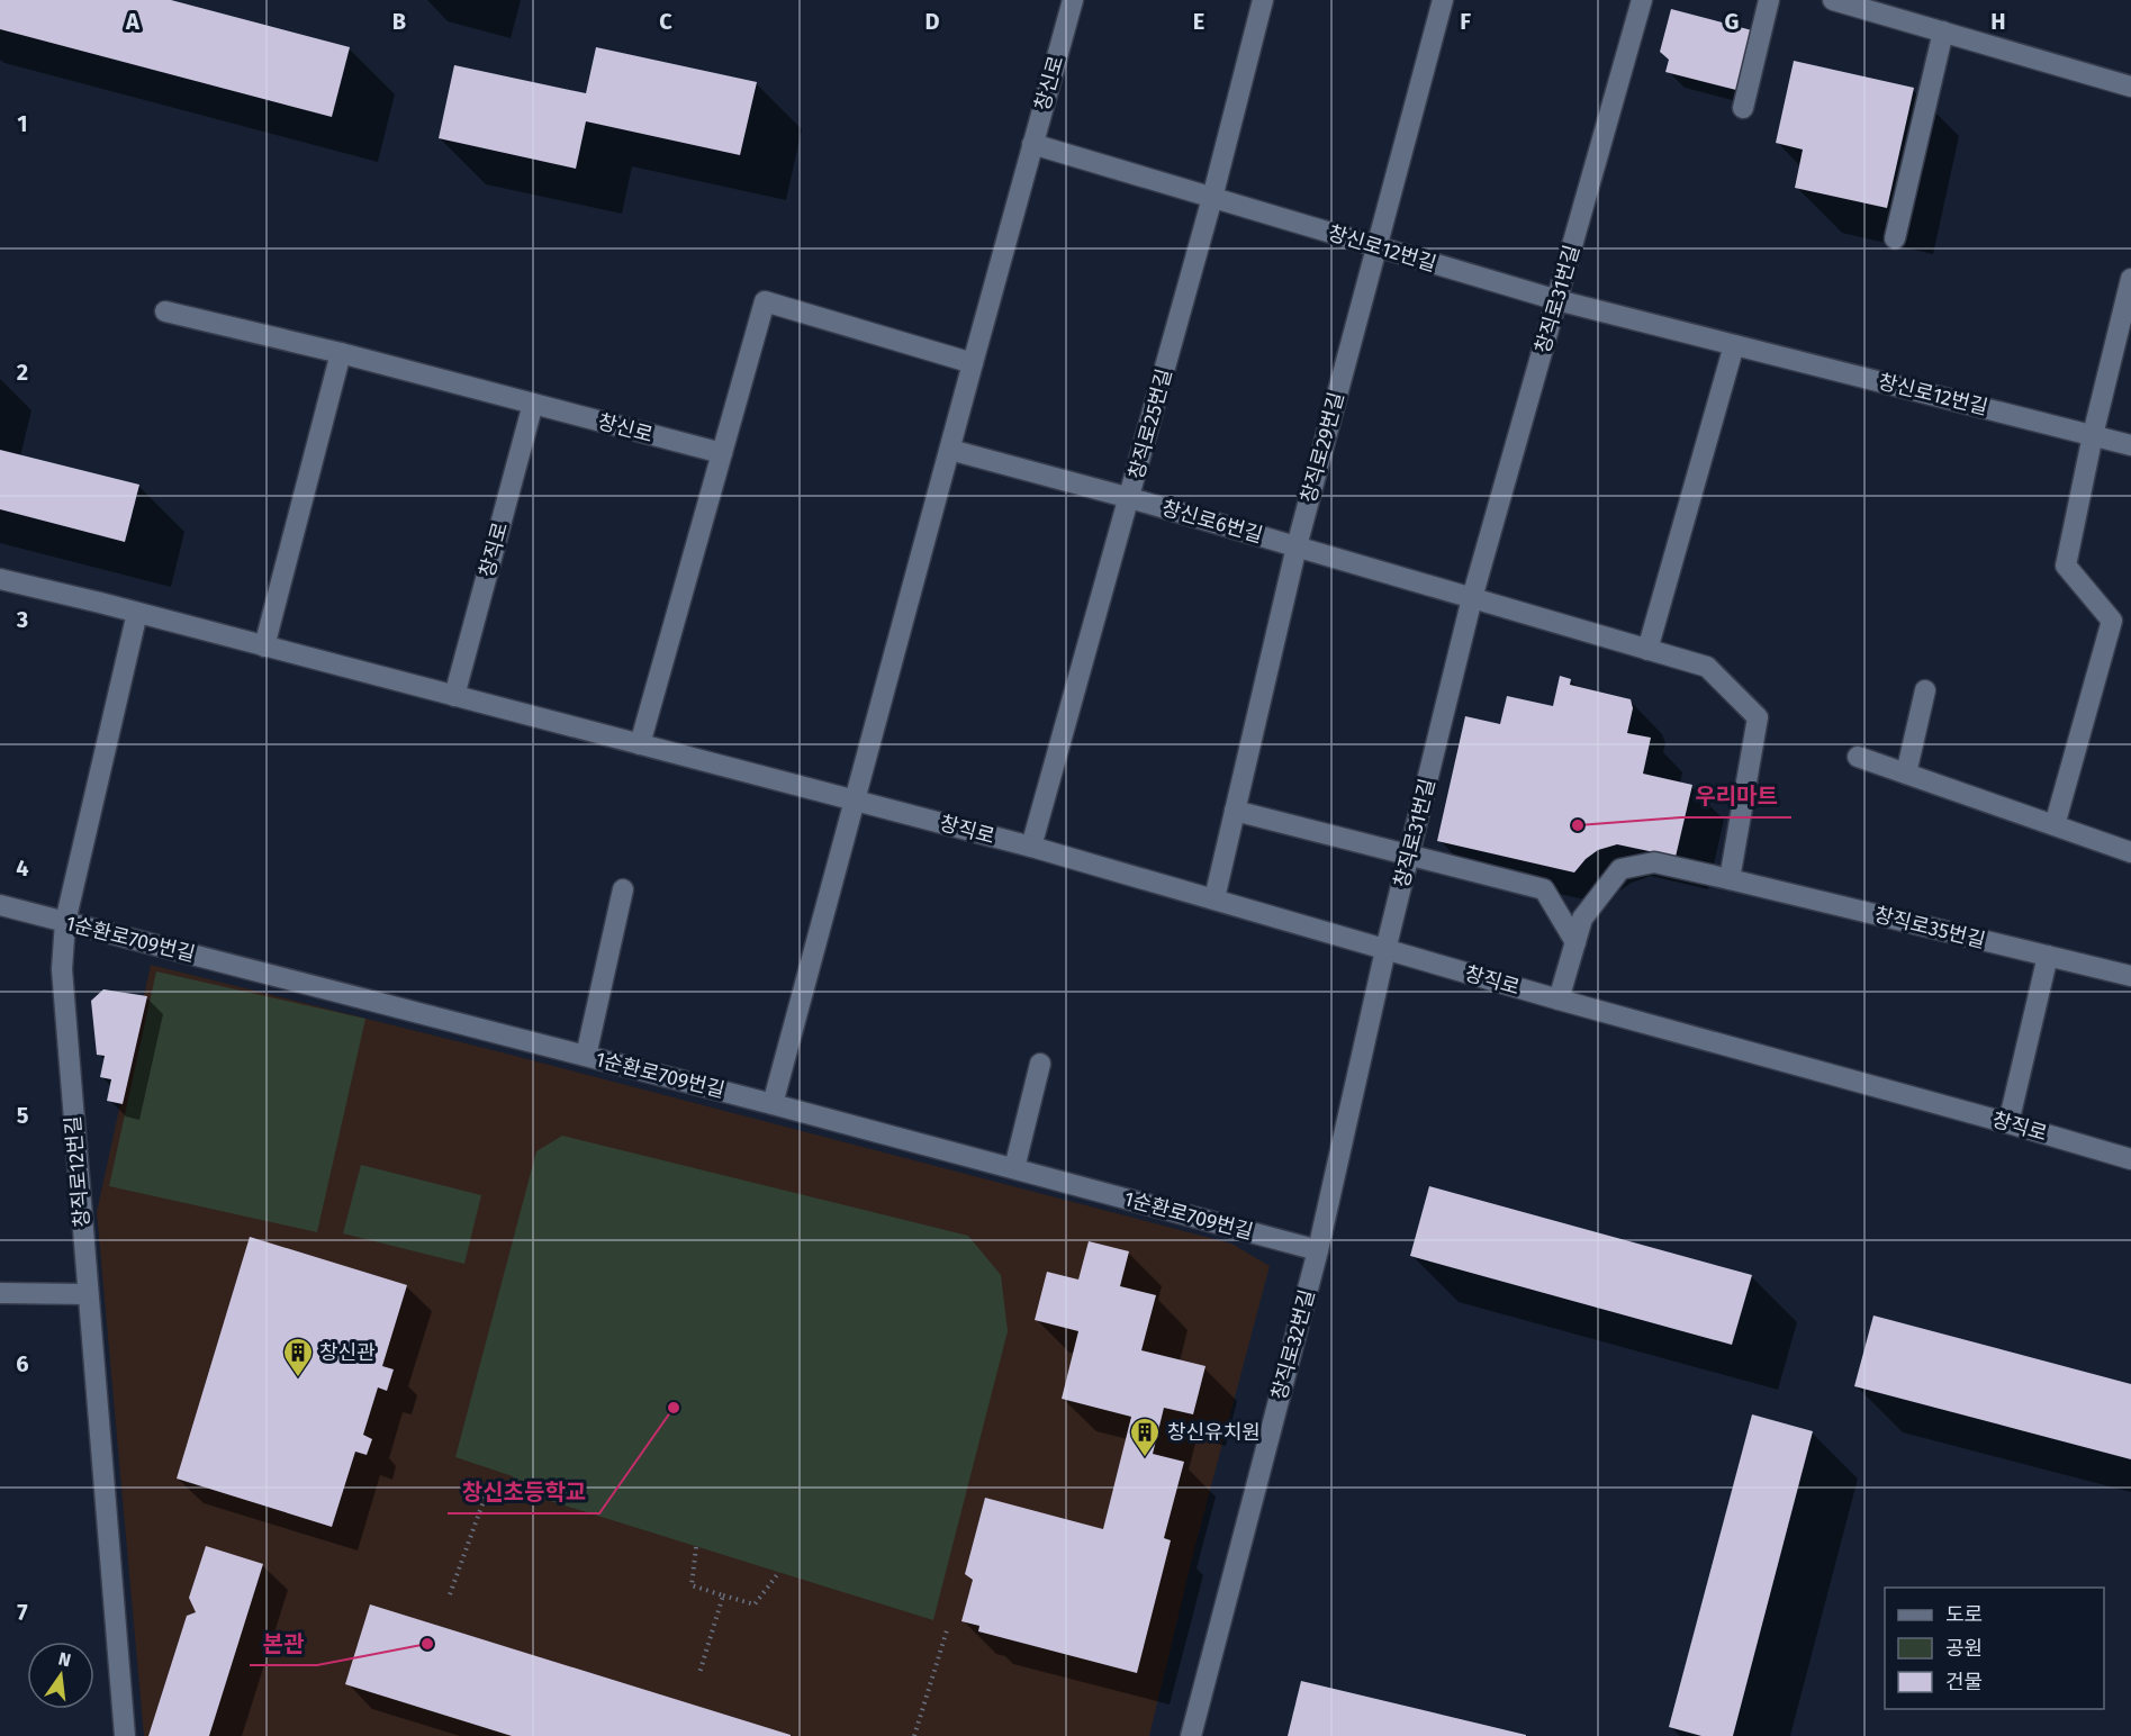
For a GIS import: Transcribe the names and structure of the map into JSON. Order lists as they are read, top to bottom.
{
  "streets": {
    "street": [
      "창신로",
      "창신로12번길",
      "창직로31번길",
      "창직로25번길",
      "창직로29번길",
      "창신로6번길",
      "창직로",
      "창직로35번길",
      "1순환로709번길",
      "창직로12번길",
      "창직로32번길"
    ]
  },
  "crossings": [
    ["창신로", "창신로12번길"],
    ["창신로", "창신로6번길"],
    ["창신로", "창직로"],
    ["창신로12번길", "창직로31번길"],
    ["창신로12번길", "창직로25번길"],
    ["창신로12번길", "창직로29번길"],
    ["창직로31번길", "창신로6번길"],
    ["창직로31번길", "창직로"],
    ["창직로31번길", "창직로32번길"],
    ["창직로25번길", "창신로6번길"],
    ["창직로25번길", "창직로"],
    ["창직로29번길", "창신로6번길"],
    ["창직로29번길", "창직로"],
    ["창직로", "창직로35번길"],
    ["창직로", "창직로12번길"],
    ["창직로", "창직로32번길"],
    ["1순환로709번길", "창직로12번길"],
    ["1순환로709번길", "창직로32번길"]
  ],
  "places": {
    "other": ["우리마트", "창신초등학교", "본관"],
    "building": ["창신관", "창신유치원"]
  },
  "legend": ["도로", "공원", "건물"],
  "north": "top",
  "grid": {
    "columns": [
      "A",
      "B",
      "C",
      "D",
      "E",
      "F",
      "G",
      "H"
    ],
    "rows": [
      "1",
      "2",
      "3",
      "4",
      "5",
      "6",
      "7"
    ]
  }
}
